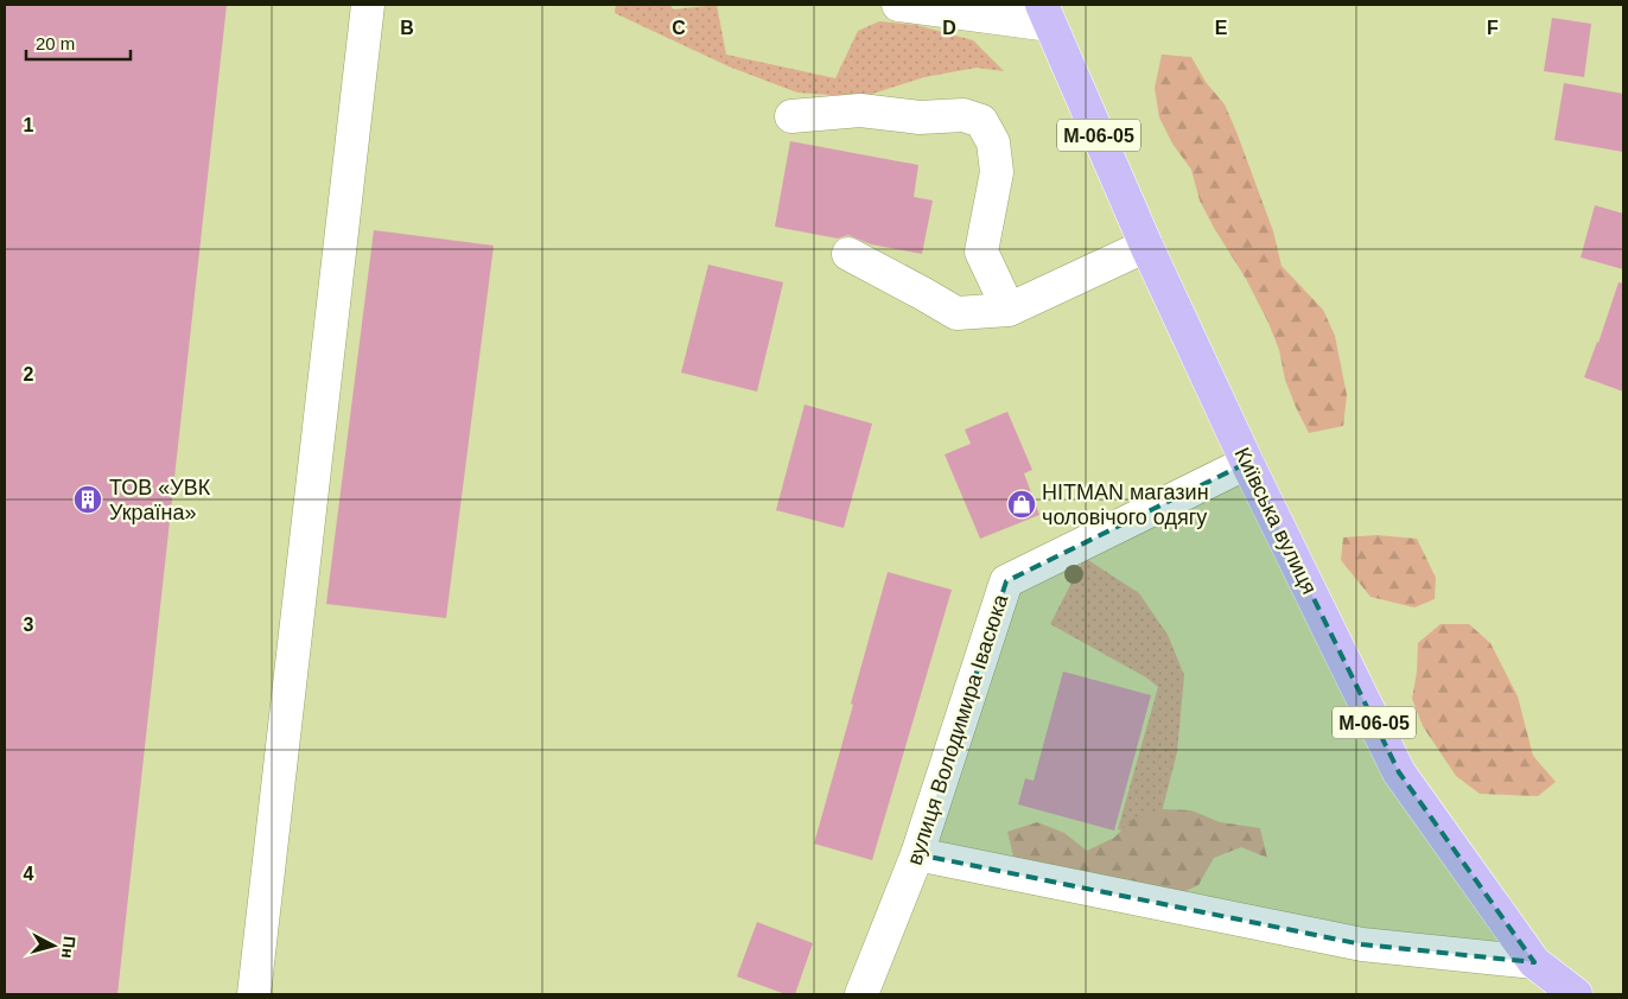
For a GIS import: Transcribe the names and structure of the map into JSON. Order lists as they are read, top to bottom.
{
  "streets": {
    "highway": ["М-06-05", "Київська вулиця"],
    "street": ["вулиця Володимира Івасюка"]
  },
  "crossings": [
    ["Київська вулиця", "вулиця Володимира Івасюка"]
  ],
  "places": {
    "building": ["ТОВ «УВК Україна»"],
    "shop": ["HITMAN магазин чоловічого одягу"]
  },
  "scale_bar": "20 m",
  "north": "right",
  "grid": {
    "columns": [
      "B",
      "C",
      "D",
      "E",
      "F"
    ],
    "rows": [
      "1",
      "2",
      "3",
      "4"
    ]
  }
}
